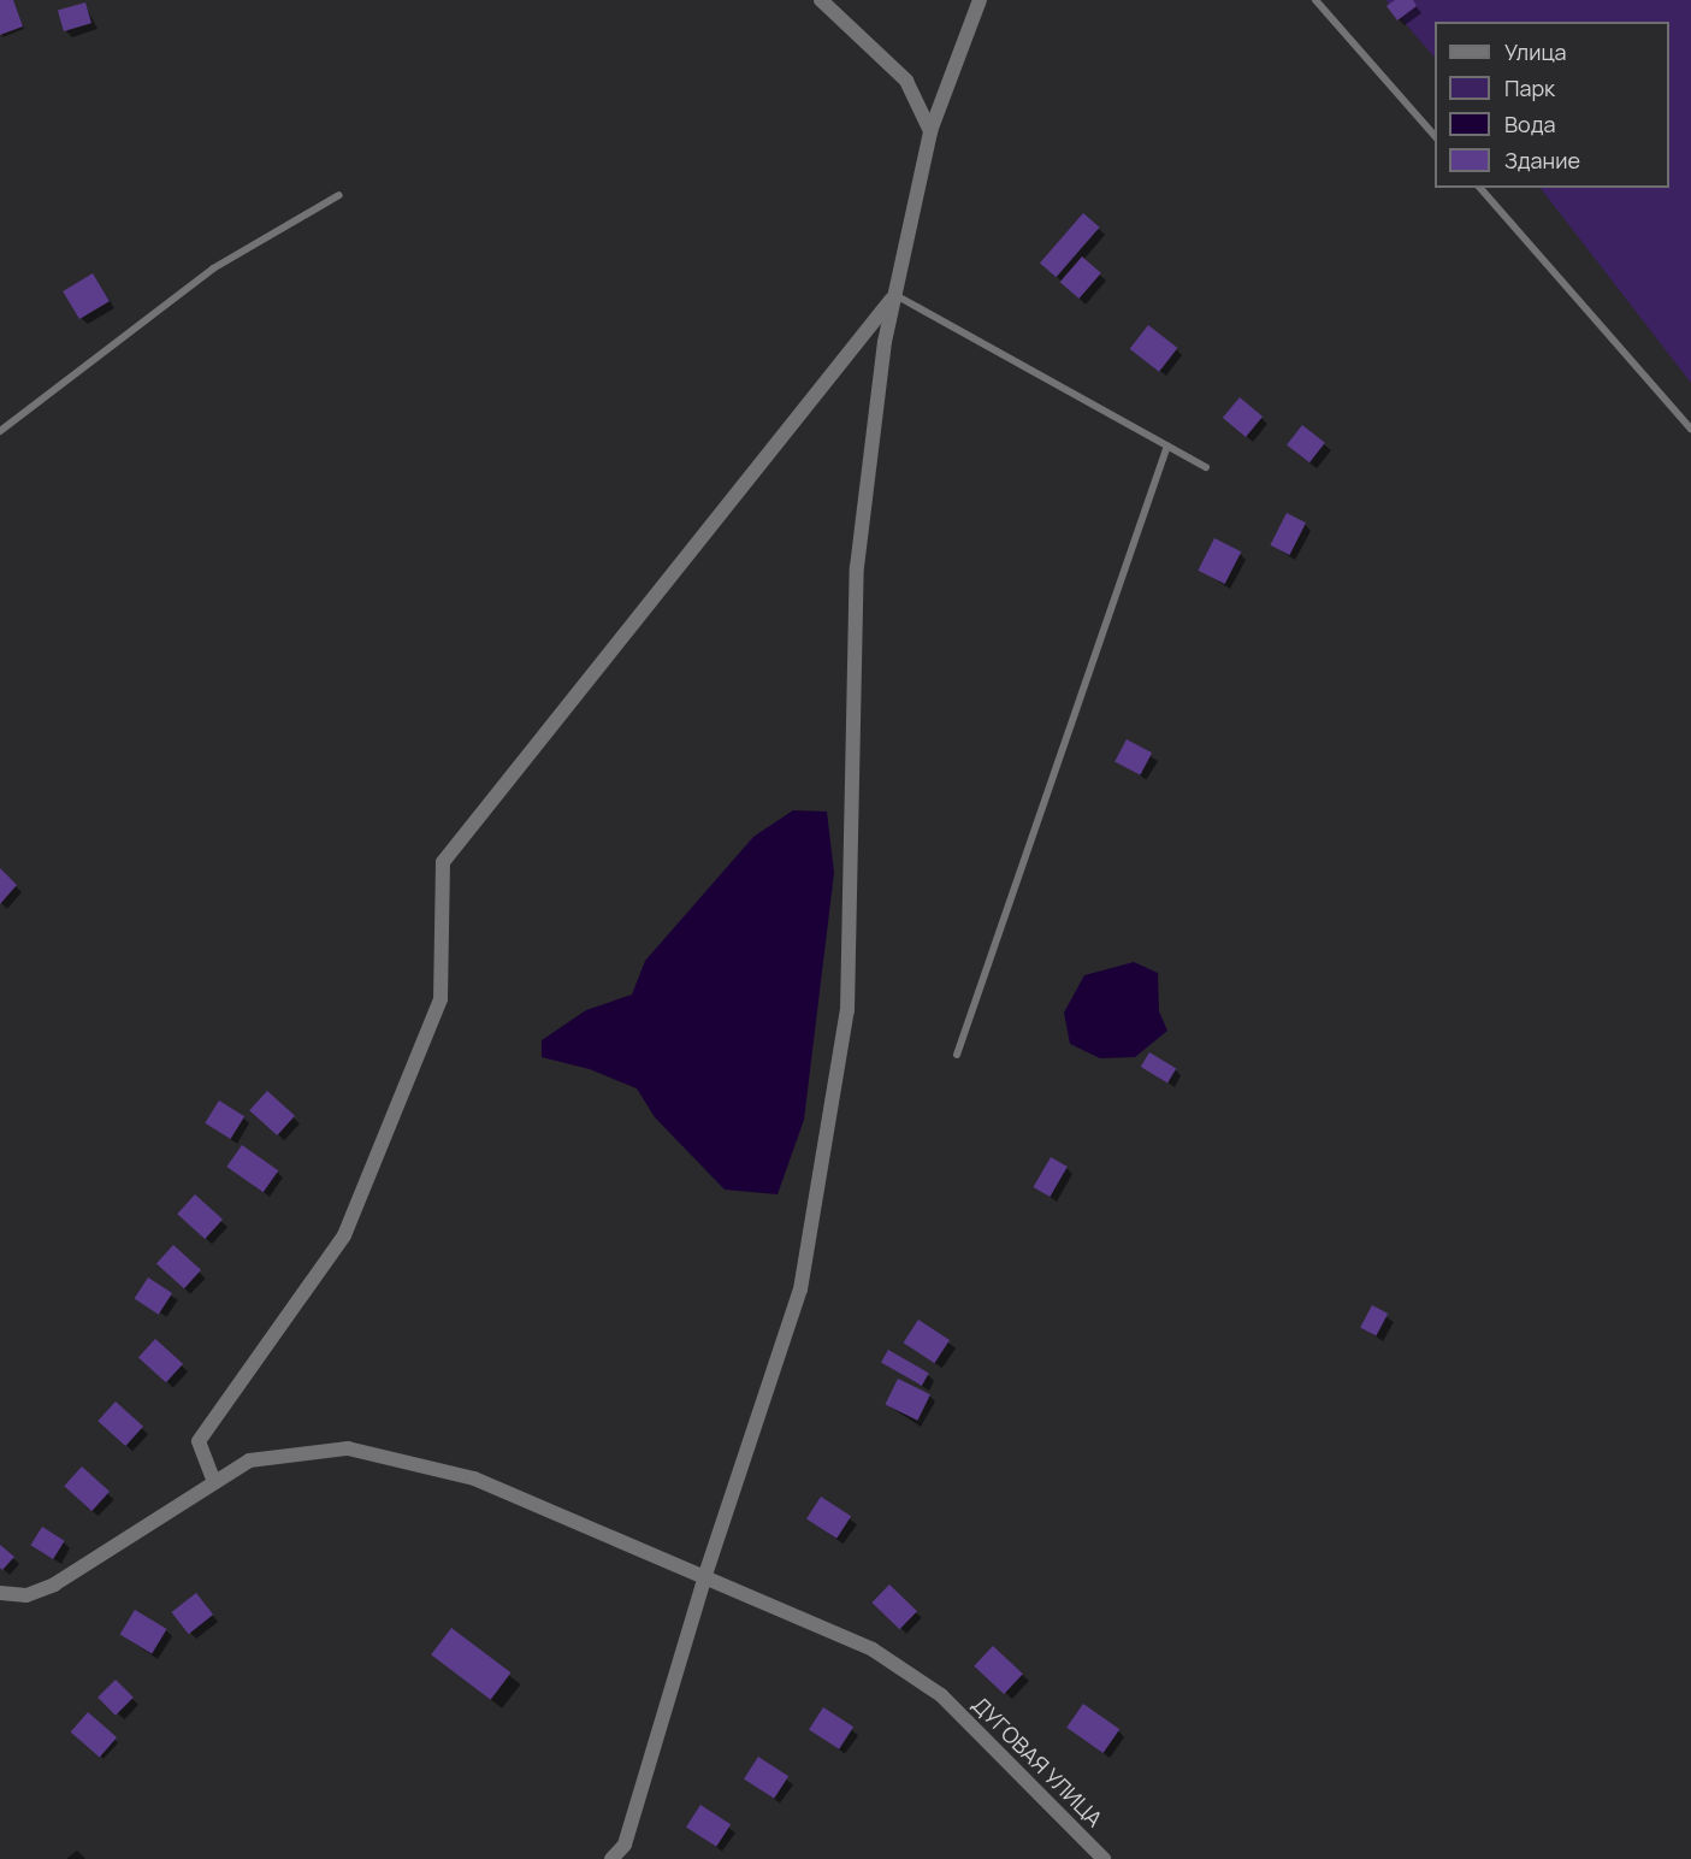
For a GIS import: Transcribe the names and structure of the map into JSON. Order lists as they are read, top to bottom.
{
  "streets": {
    "street": ["ДУГОВАЯ УЛИЦА"]
  },
  "legend": [
    "Улица",
    "Парк",
    "Вода",
    "Здание"
  ]
}
